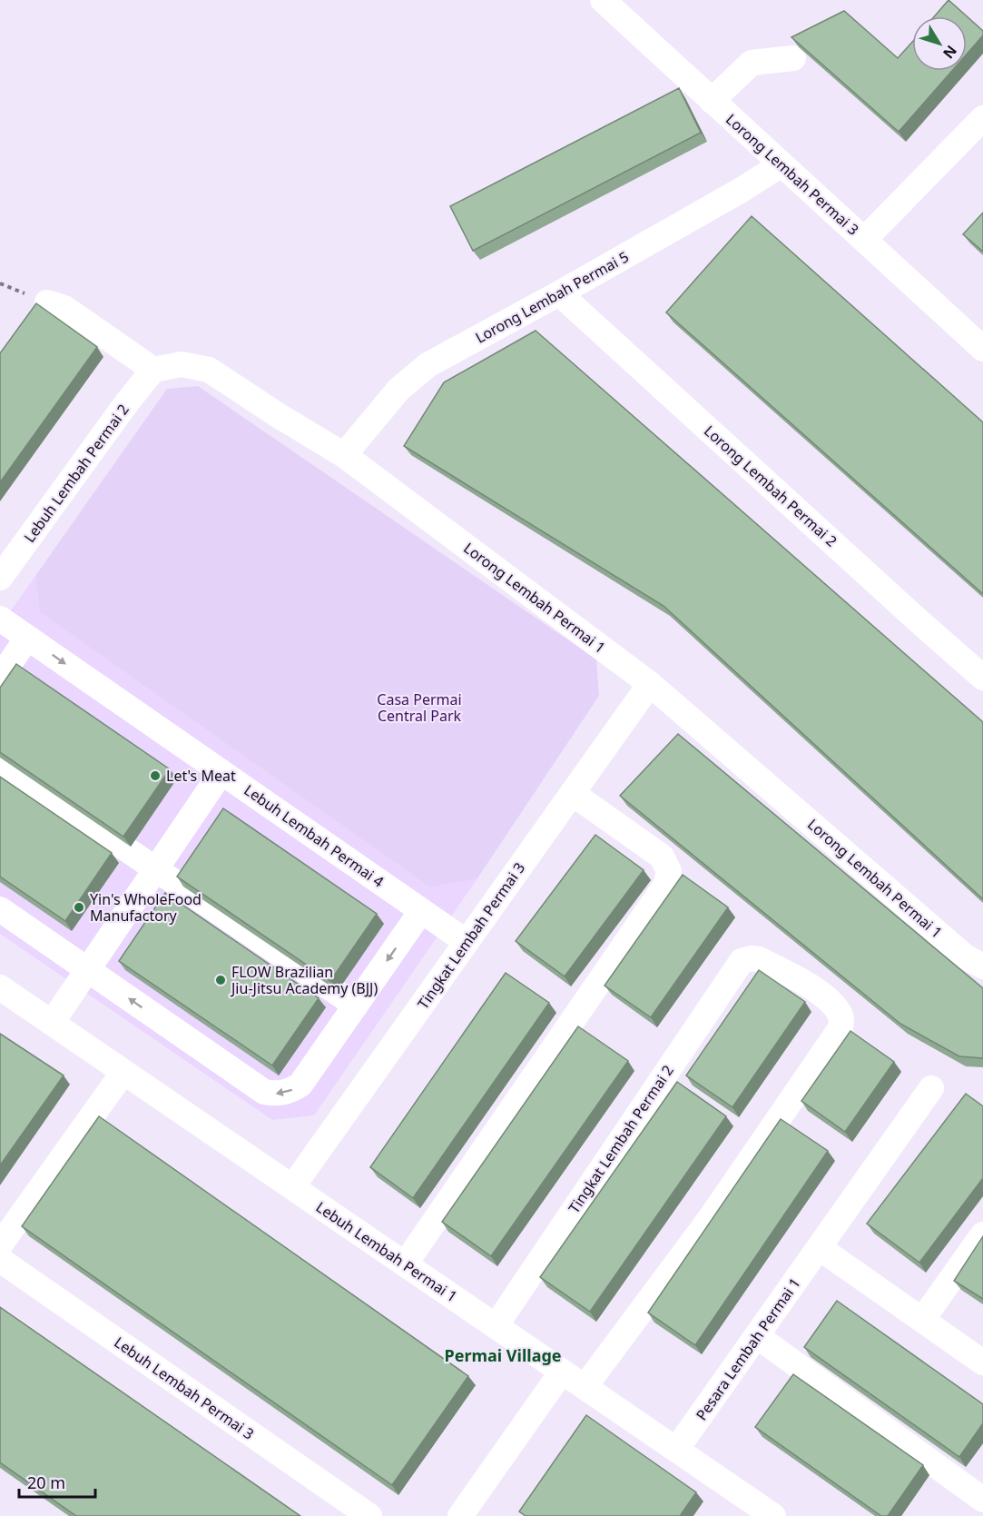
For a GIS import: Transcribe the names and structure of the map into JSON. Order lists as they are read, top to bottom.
{
  "streets": {
    "street": [
      "Lorong Lembah Permai 3",
      "Lorong Lembah Permai 5",
      "Lebuh Lembah Permai 2",
      "Lorong Lembah Permai 2",
      "Lorong Lembah Permai 1",
      "Lebuh Lembah Permai 4",
      "Tingkat Lembah Permai 3",
      "Tingkat Lembah Permai 2",
      "Lebuh Lembah Permai 1",
      "Pesara Lembah Permai 1",
      "Lebuh Lembah Permai 3"
    ]
  },
  "crossings": [
    ["Lorong Lembah Permai 3", "Lorong Lembah Permai 5"],
    ["Lorong Lembah Permai 5", "Lorong Lembah Permai 2"],
    ["Lorong Lembah Permai 5", "Lorong Lembah Permai 1"],
    ["Lebuh Lembah Permai 2", "Lorong Lembah Permai 1"],
    ["Lorong Lembah Permai 1", "Tingkat Lembah Permai 3"],
    ["Lebuh Lembah Permai 4", "Tingkat Lembah Permai 3"],
    ["Tingkat Lembah Permai 3", "Lebuh Lembah Permai 1"],
    ["Tingkat Lembah Permai 2", "Lebuh Lembah Permai 1"],
    ["Lebuh Lembah Permai 1", "Pesara Lembah Permai 1"]
  ],
  "districts": ["Permai Village"],
  "parks": ["Casa Permai Central Park"],
  "places": ["Let's Meat", "Yin's WholeFood Manufactory", "FLOW Brazilian Jiu-Jitsu Academy (BJJ)"],
  "scale_bar": "20 m",
  "north": "bottom right"
}
